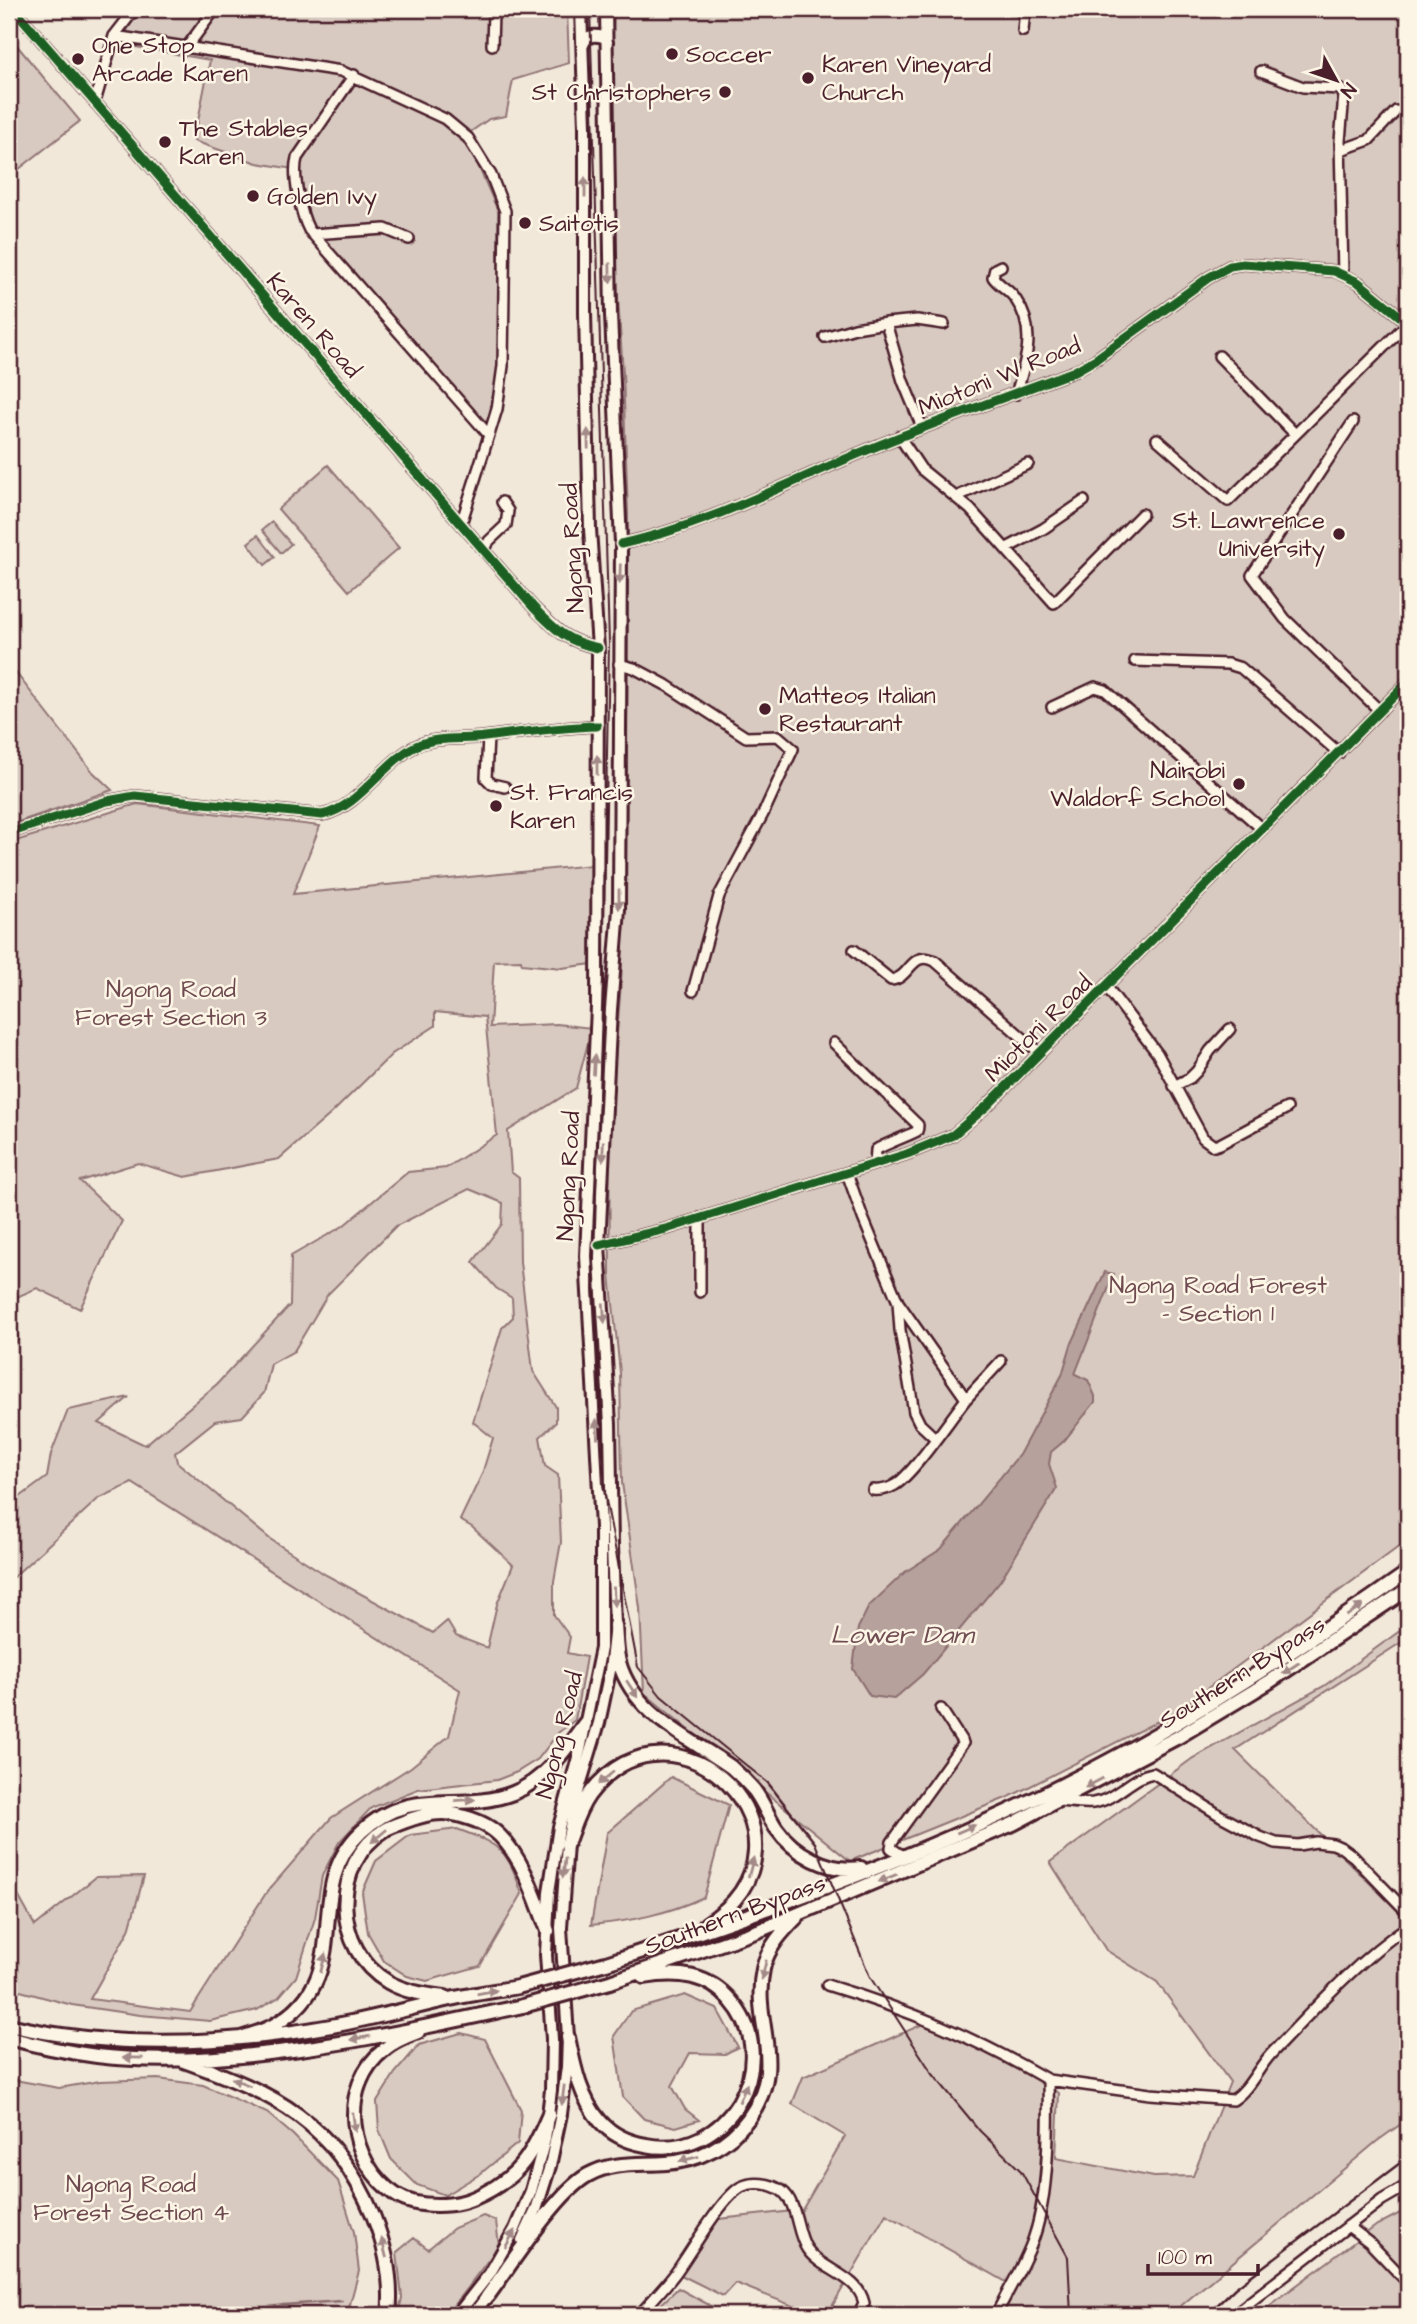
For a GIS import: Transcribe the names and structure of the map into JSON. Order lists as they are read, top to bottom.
{
  "streets": {
    "highway": ["Southern Bypass"],
    "main road": ["Ngong Road"],
    "street": ["Karen Road", "Miotoni W Road", "Miotoni Road"]
  },
  "crossings": [
    ["Karen Road", "Ngong Road"],
    ["Miotoni W Road", "Ngong Road"],
    ["Ngong Road", "Miotoni Road"]
  ],
  "water": ["Lower Dam"],
  "parks": ["Ngong Road Forest Section 3", "Ngong Road Forest - Section 1", "Ngong Road Forest Section 4"],
  "places": [
    "Soccer",
    "One Stop Arcade Karen",
    "Karen Vineyard Church",
    "St Christophers",
    "The Stables Karen",
    "Golden Ivy",
    "Saitotis",
    "St. Lawrence University",
    "Matteos Italian Restaurant",
    "Nairobi Waldorf School",
    "St. Francis Karen"
  ],
  "scale_bar": "100 m",
  "north": "bottom right"
}
